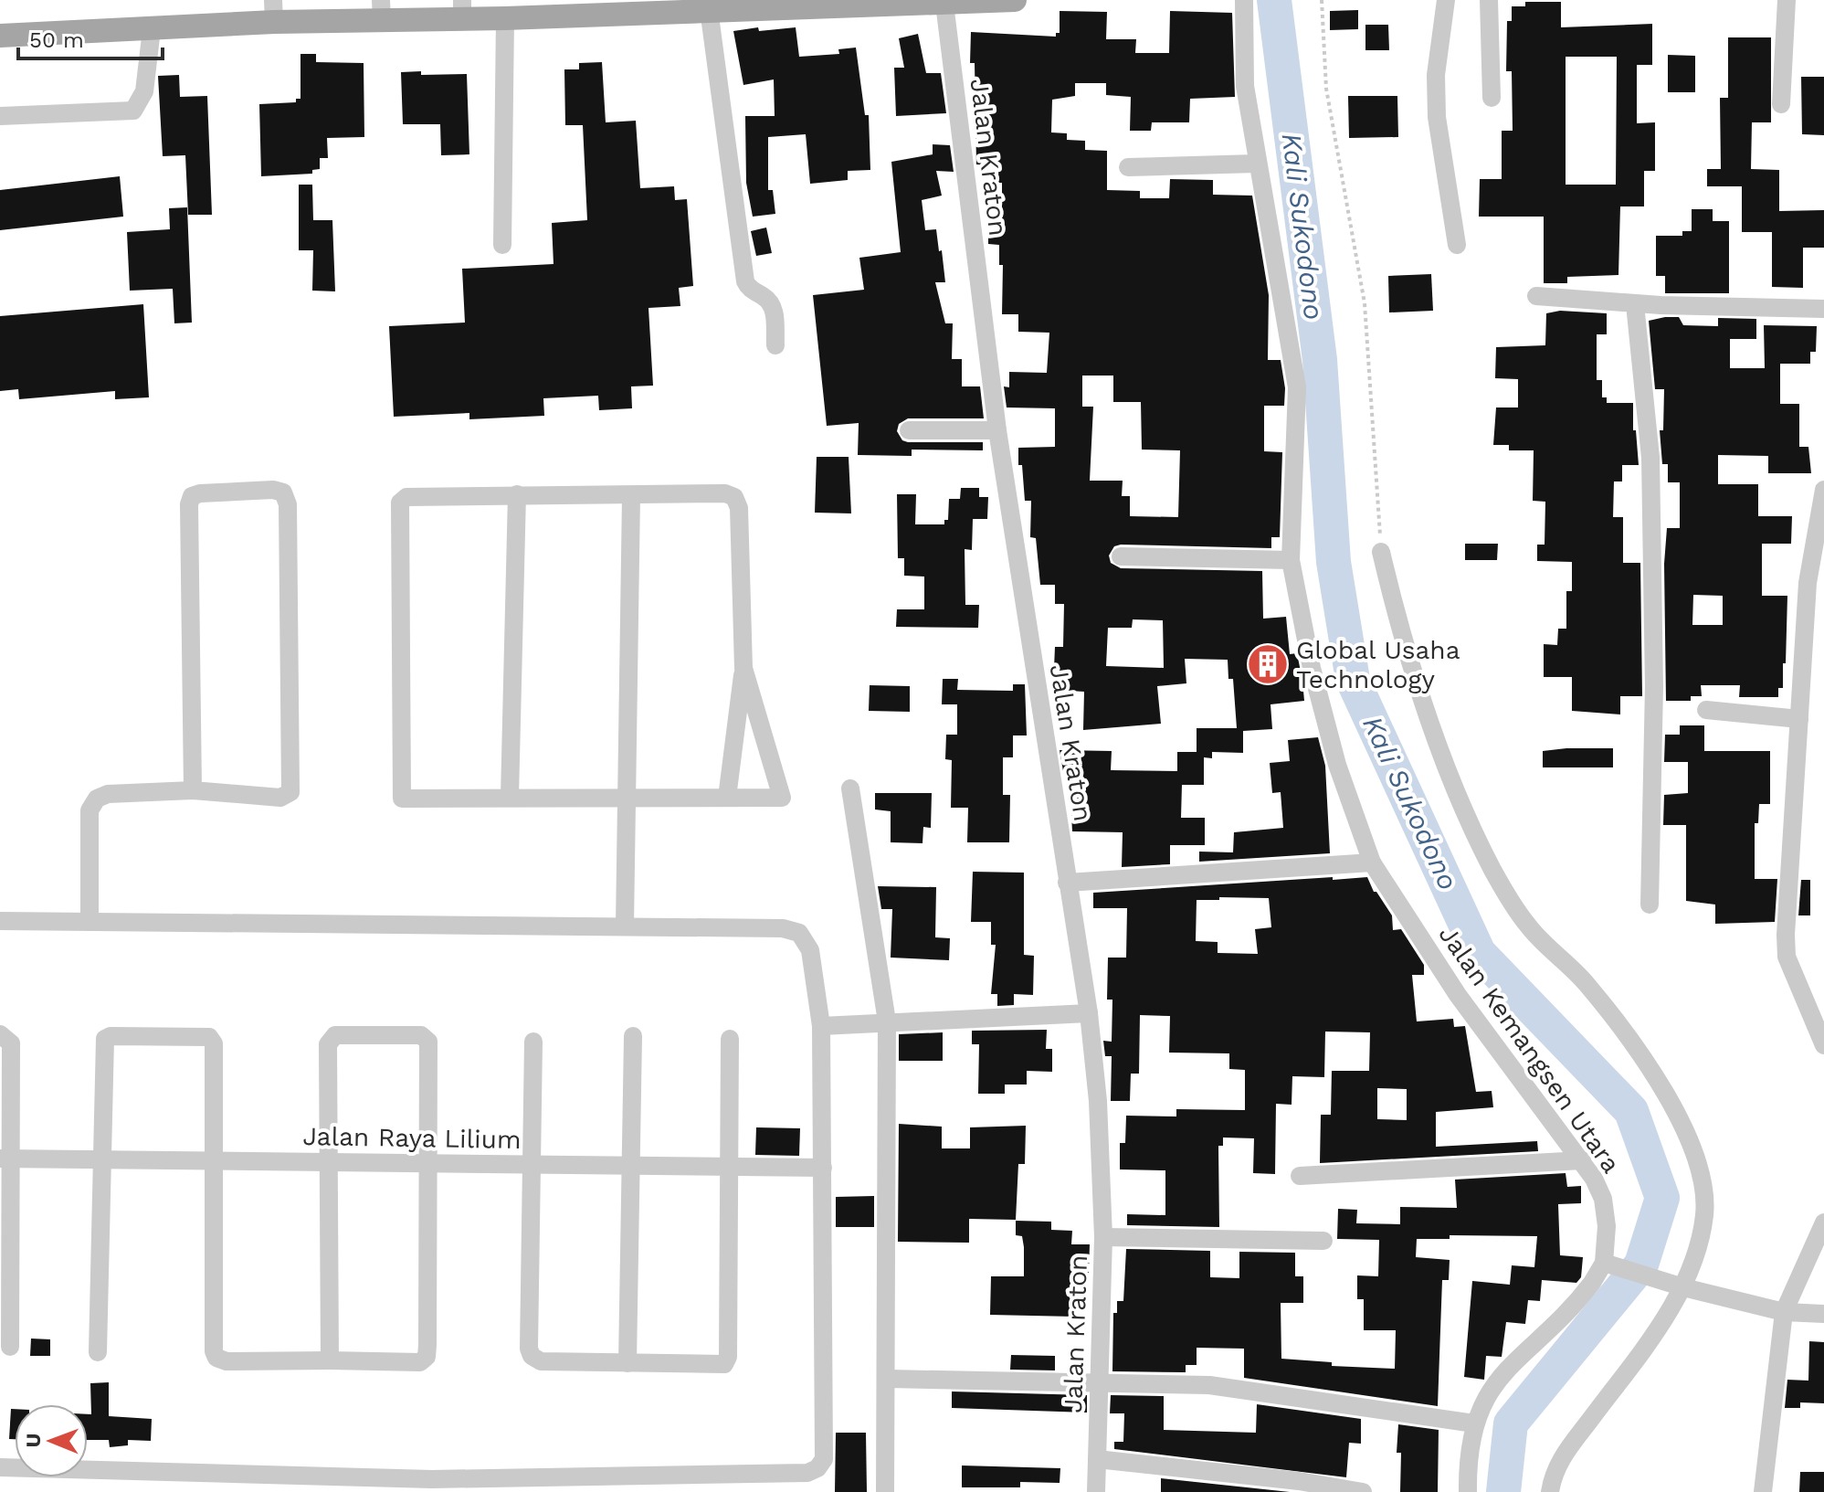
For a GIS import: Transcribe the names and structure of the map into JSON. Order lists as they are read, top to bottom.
{
  "streets": {
    "street": ["Jalan Kraton", "Jalan Kemangsen Utara", "Jalan Raya Lilium"]
  },
  "water": ["Kali Sukodono"],
  "places": {
    "building": ["Global Usaha Technology"]
  },
  "scale_bar": "50 m",
  "north": "left"
}
